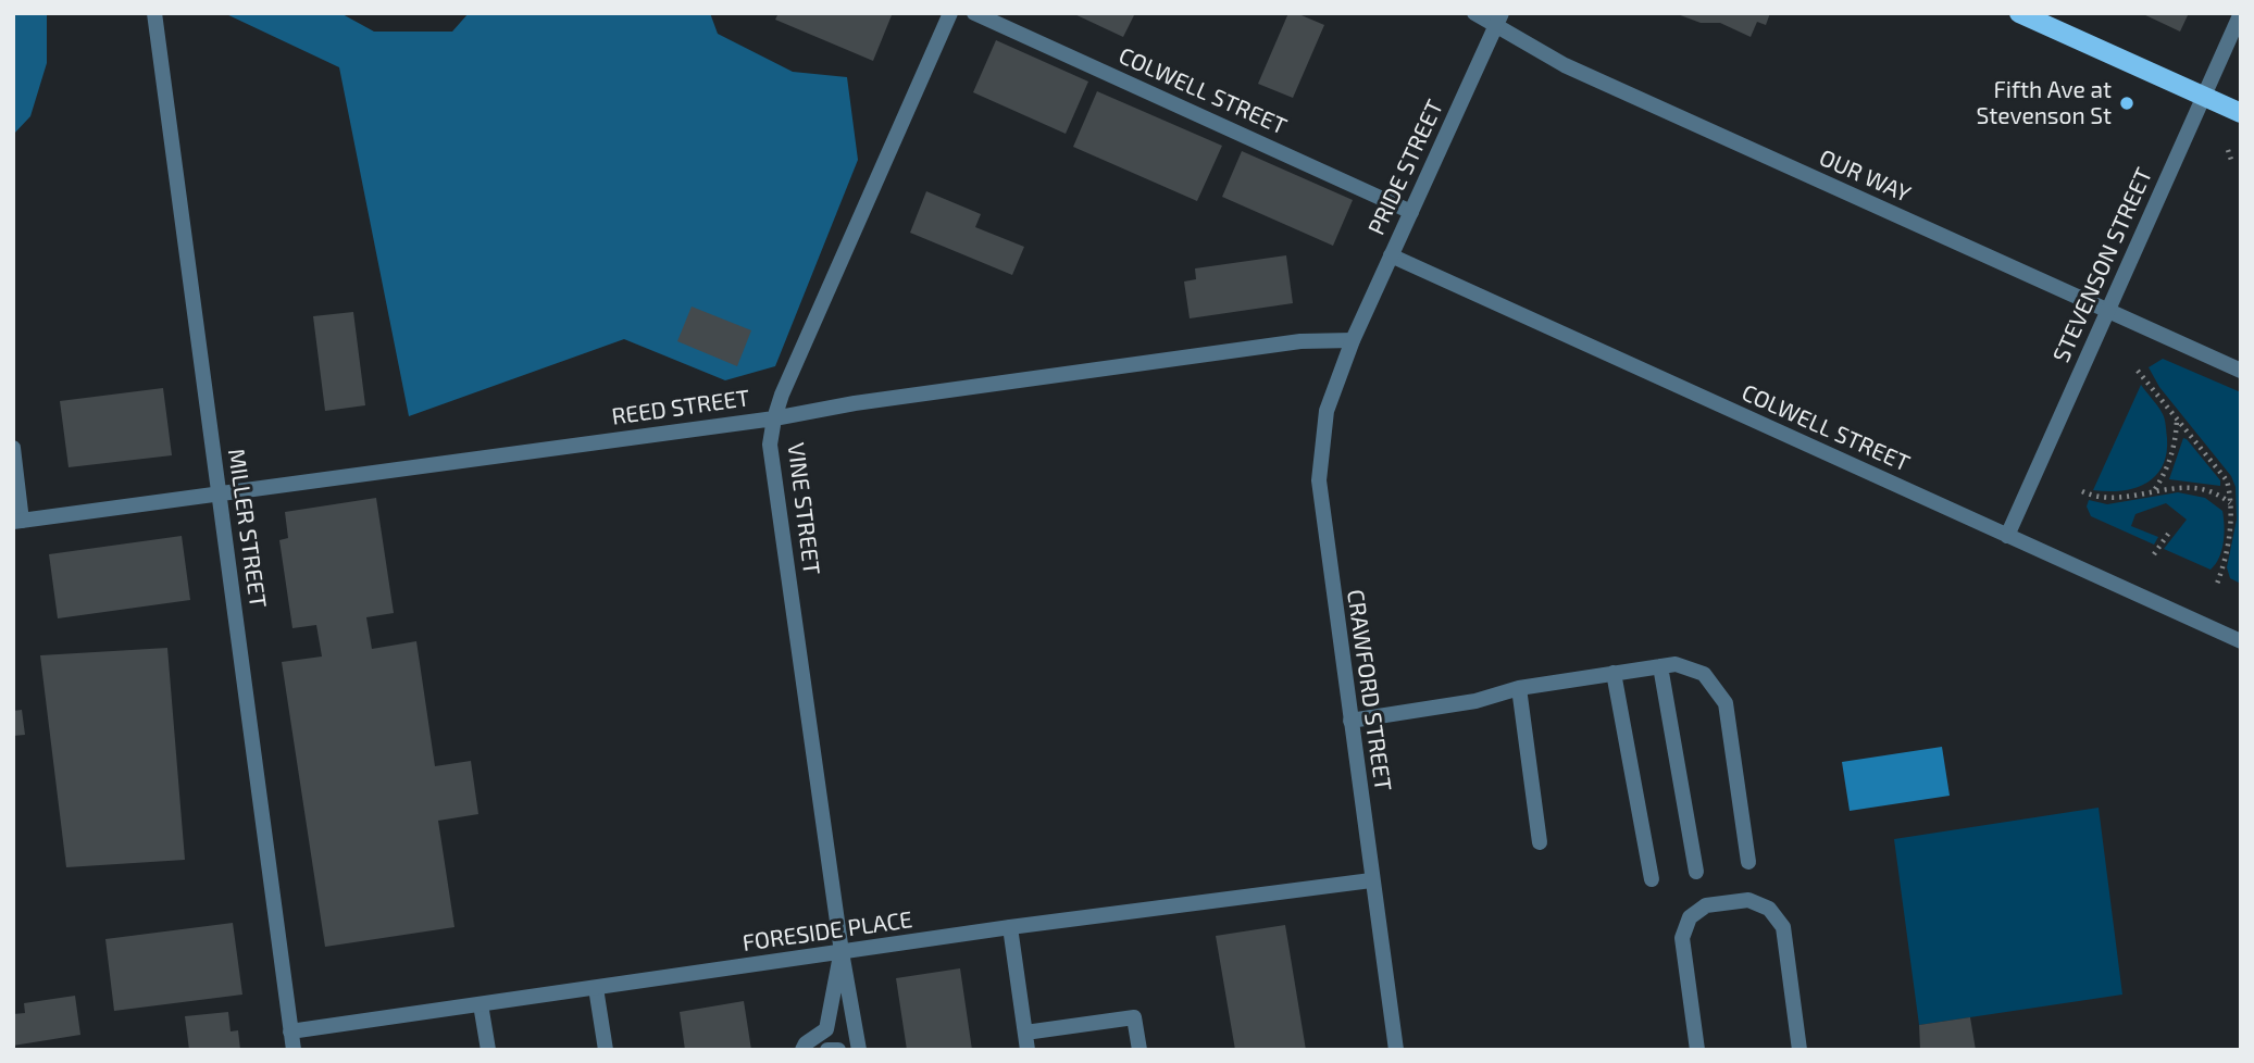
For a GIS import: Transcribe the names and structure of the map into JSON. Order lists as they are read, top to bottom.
{
  "streets": {
    "street": [
      "COLWELL STREET",
      "PRIDE STREET",
      "OUR WAY",
      "STEVENSON STREET",
      "REED STREET",
      "VINE STREET",
      "MILLER STREET",
      "CRAWFORD STREET",
      "FORESIDE PLACE"
    ]
  },
  "crossings": [
    ["COLWELL STREET", "PRIDE STREET"],
    ["COLWELL STREET", "STEVENSON STREET"],
    ["PRIDE STREET", "OUR WAY"],
    ["PRIDE STREET", "REED STREET"],
    ["PRIDE STREET", "CRAWFORD STREET"],
    ["OUR WAY", "STEVENSON STREET"],
    ["REED STREET", "VINE STREET"],
    ["REED STREET", "MILLER STREET"],
    ["REED STREET", "CRAWFORD STREET"],
    ["VINE STREET", "FORESIDE PLACE"],
    ["MILLER STREET", "FORESIDE PLACE"],
    ["CRAWFORD STREET", "FORESIDE PLACE"]
  ],
  "places": ["Fifth Ave at Stevenson St"]
}
